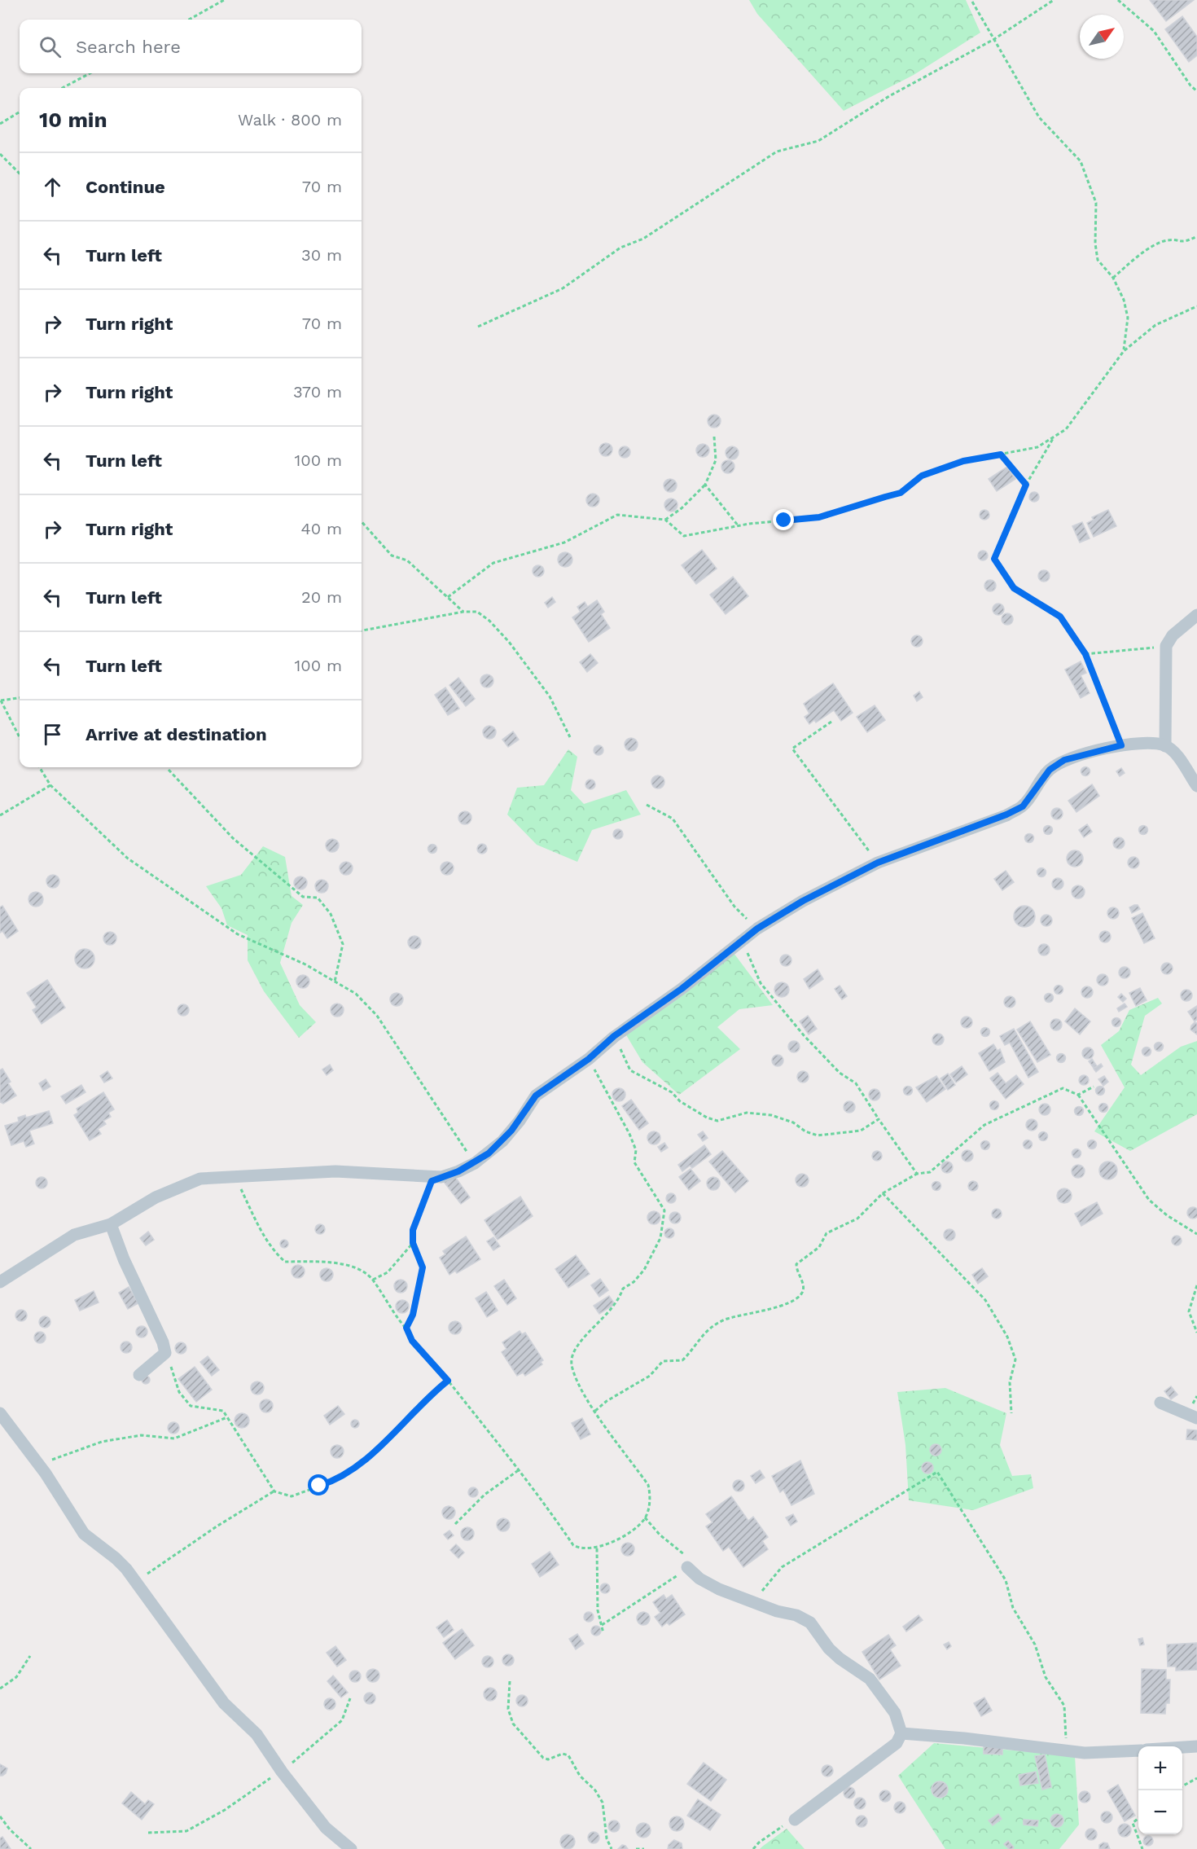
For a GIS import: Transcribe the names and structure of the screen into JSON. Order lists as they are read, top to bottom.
{
  "north": "top right",
  "page": {
    "search": "Search here",
    "heading": ["10 min", "Walk · 800 m"],
    "list": [
      ["Continue", "70 m"],
      ["Turn left", "30 m"],
      ["Turn right", "70 m"],
      ["Turn right", "370 m"],
      ["Turn left", "100 m"],
      ["Turn right", "40 m"],
      ["Turn left", "20 m"],
      ["Turn left", "100 m"],
      "Arrive at destination"
    ],
    "map_buttons": ["+", "−"]
  }
}
